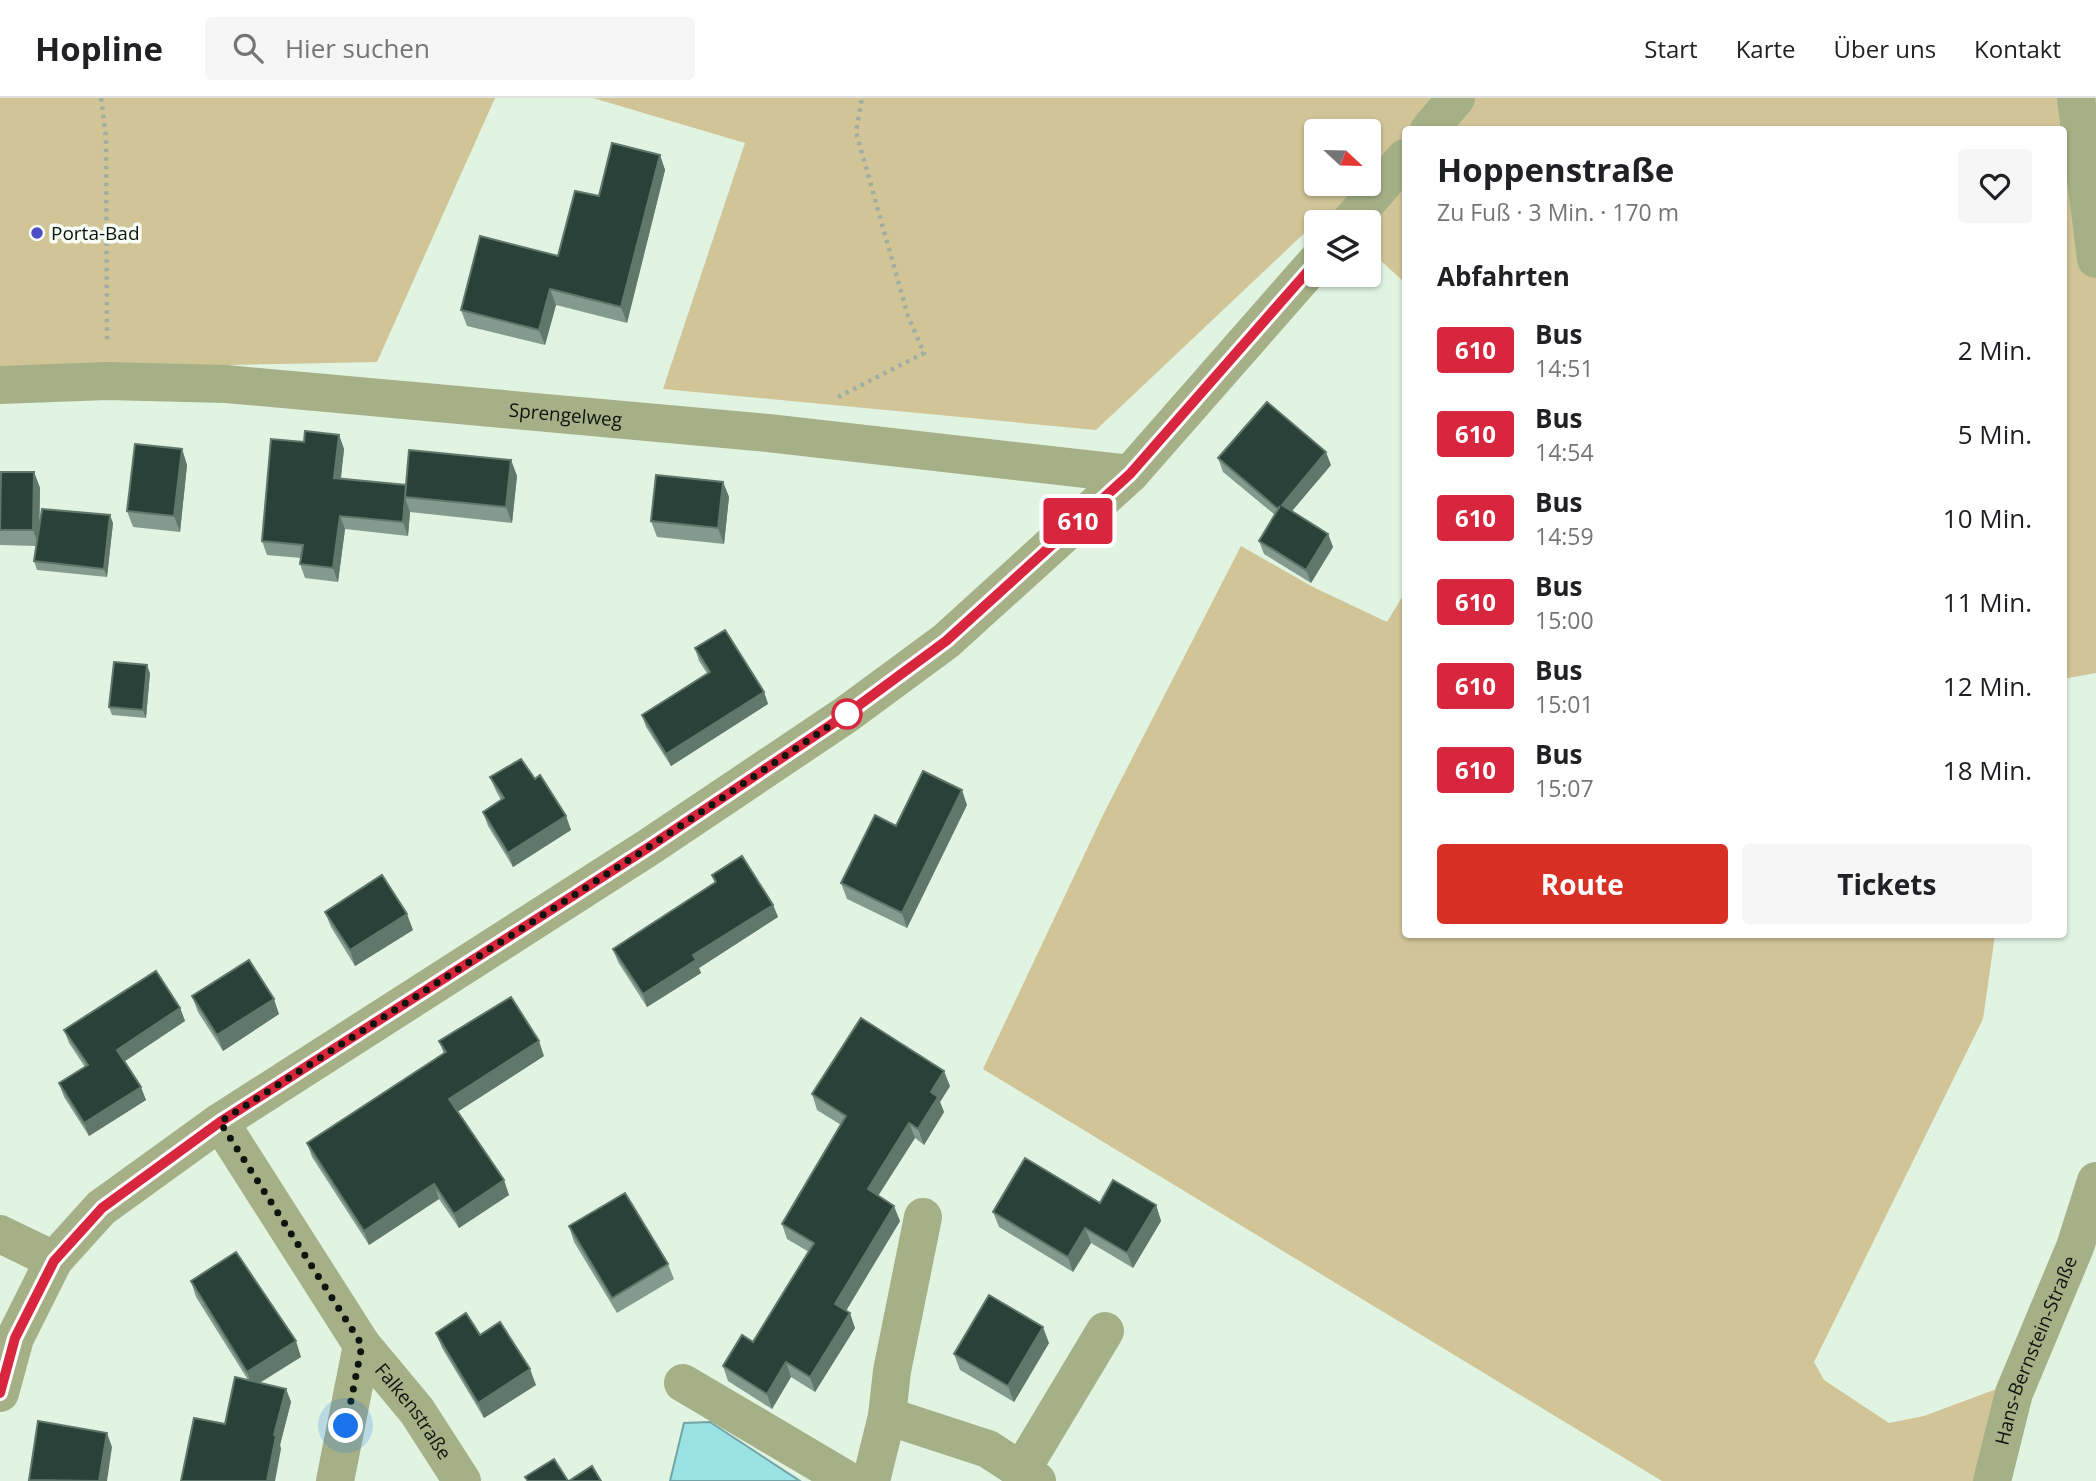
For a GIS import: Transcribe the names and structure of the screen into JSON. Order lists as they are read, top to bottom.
{
  "streets": {
    "street": ["Sprengelweg", "Hans-Bernstein-Straße", "Falkenstraße"]
  },
  "places": ["Porta-Bad"],
  "lines": ["bus line 610"],
  "north": "right",
  "page": {
    "header": "Hopline",
    "search": "Hier suchen",
    "nav": [
      "Start",
      "Karte",
      "Über uns",
      "Kontakt"
    ],
    "on_map": "610",
    "heading": [
      ["Hoppenstraße", "Zu Fuß · 3 Min. · 170 m"],
      "Abfahrten"
    ],
    "list": [
      {
        "mark": "610",
        "name": "Bus",
        "note": "14:51",
        "value": "2 Min."
      },
      {
        "mark": "610",
        "name": "Bus",
        "note": "14:54",
        "value": "5 Min."
      },
      {
        "mark": "610",
        "name": "Bus",
        "note": "14:59",
        "value": "10 Min."
      },
      {
        "mark": "610",
        "name": "Bus",
        "note": "15:00",
        "value": "11 Min."
      },
      {
        "mark": "610",
        "name": "Bus",
        "note": "15:01",
        "value": "12 Min."
      },
      {
        "mark": "610",
        "name": "Bus",
        "note": "15:07",
        "value": "18 Min."
      }
    ],
    "buttons": ["Route", "Tickets"]
  }
}
